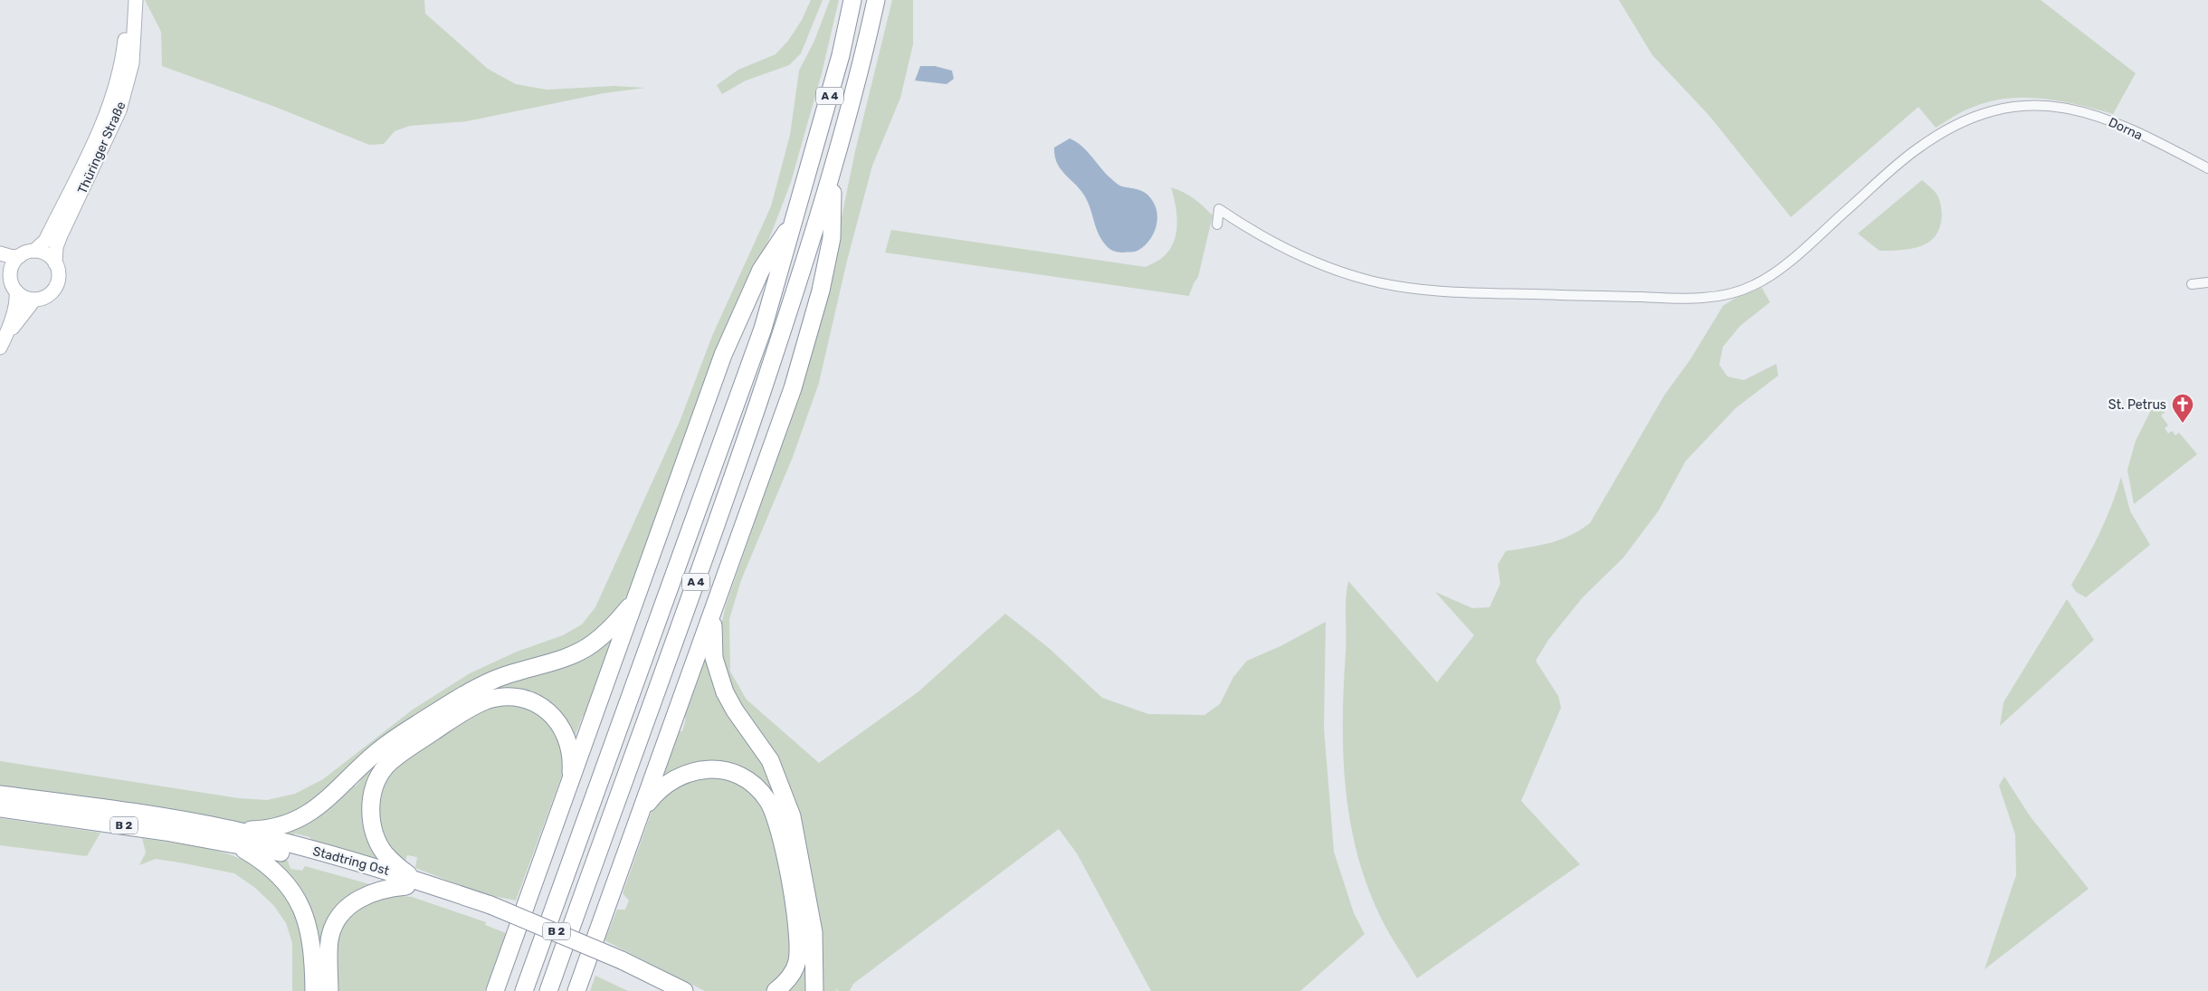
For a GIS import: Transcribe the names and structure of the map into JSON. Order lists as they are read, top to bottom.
{
  "streets": {
    "highway": ["A 4", "B 2", "Stadtring Ost"],
    "main road": ["Thüringer Straße"],
    "street": ["Dorna"]
  },
  "crossings": [
    ["B 2", "Stadtring Ost"]
  ],
  "places": {
    "church": ["St. Petrus"]
  }
}
